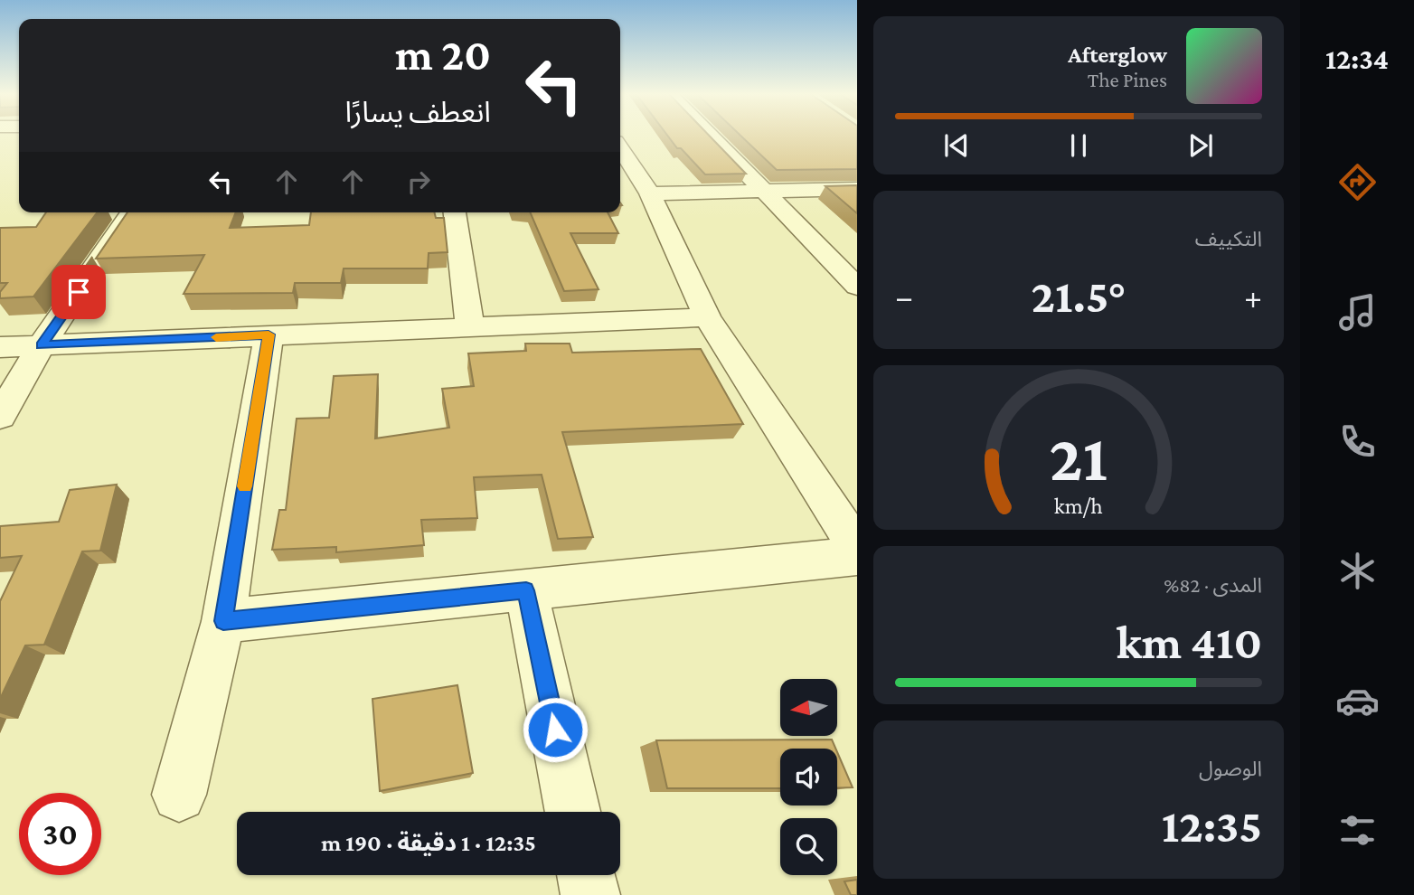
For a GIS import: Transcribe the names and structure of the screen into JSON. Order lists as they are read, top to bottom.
{
  "north": "left",
  "page": {
    "tabs": "12:34",
    "turn": ["20 m", "انعطف يسارًا"],
    "song": ["Afterglow", "The Pines"],
    "tile": [
      "التكييف",
      ["المدى · 82%", "410 km"],
      ["الوصول", "12:35"]
    ],
    "heat": ["−", "21.5°", "+"],
    "limit": "30",
    "trip": "12:35 · 1 دقيقة · 190 m",
    "gauge": ["21", "km/h"]
  }
}
